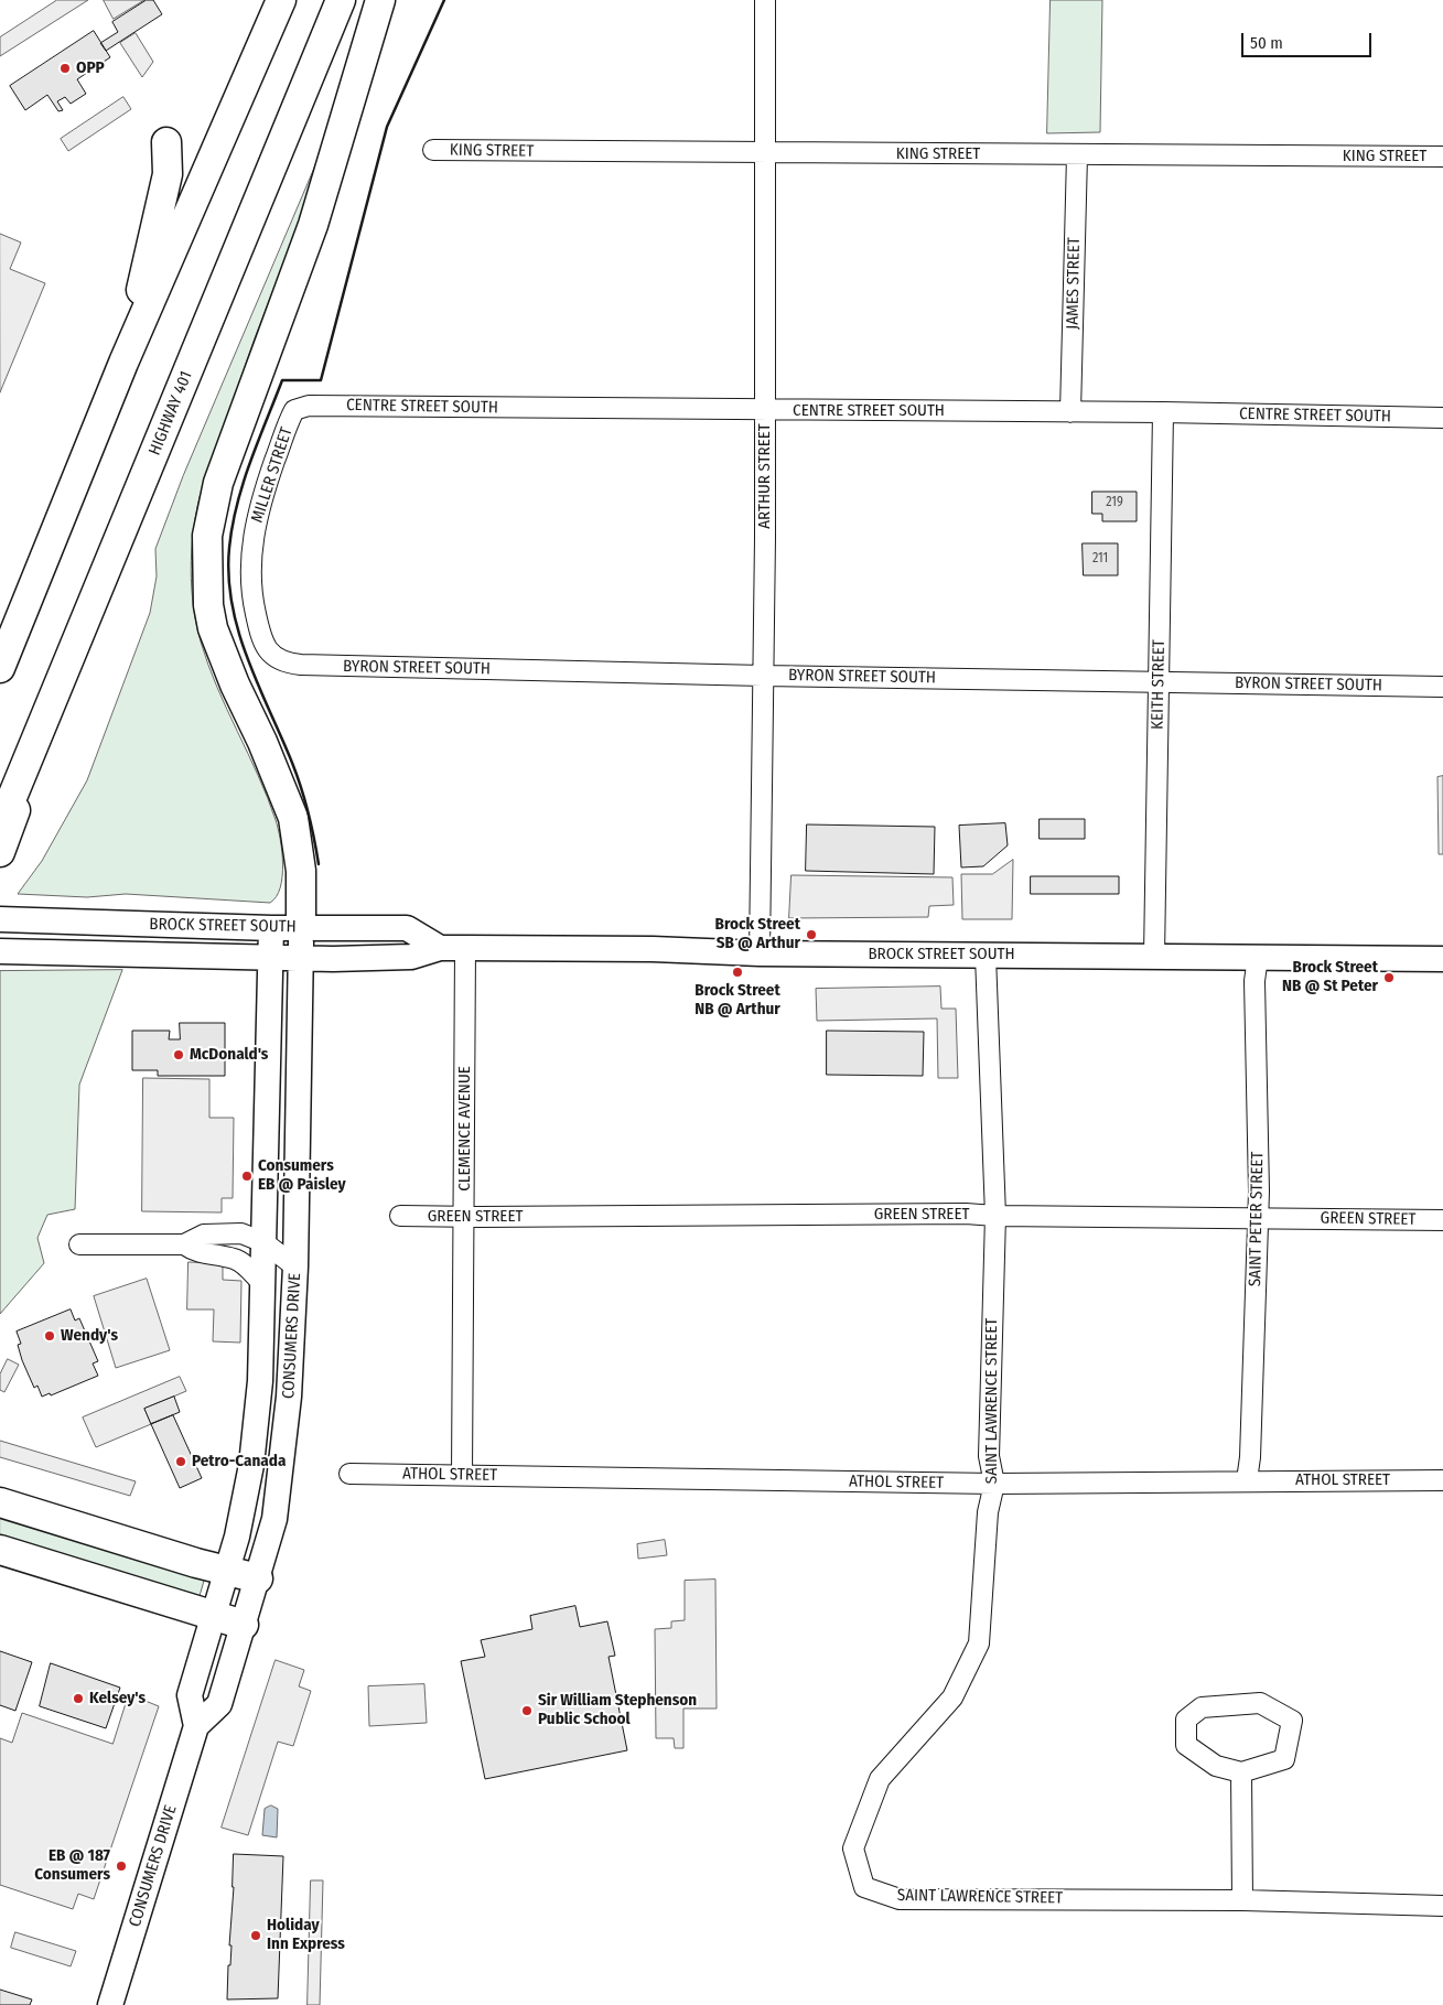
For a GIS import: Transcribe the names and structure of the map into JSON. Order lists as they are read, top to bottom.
{
  "streets": {
    "highway": ["HIGHWAY 401"],
    "main road": ["BROCK STREET SOUTH", "CONSUMERS DRIVE"],
    "street": [
      "KING STREET",
      "JAMES STREET",
      "CENTRE STREET SOUTH",
      "MILLER STREET",
      "ARTHUR STREET",
      "BYRON STREET SOUTH",
      "KEITH STREET",
      "CLEMENCE AVENUE",
      "GREEN STREET",
      "SAINT PETER STREET",
      "SAINT LAWRENCE STREET",
      "ATHOL STREET"
    ]
  },
  "crossings": [
    ["KING STREET", "JAMES STREET"],
    ["KING STREET", "ARTHUR STREET"],
    ["JAMES STREET", "CENTRE STREET SOUTH"],
    ["CENTRE STREET SOUTH", "MILLER STREET"],
    ["CENTRE STREET SOUTH", "ARTHUR STREET"],
    ["CENTRE STREET SOUTH", "KEITH STREET"],
    ["MILLER STREET", "BYRON STREET SOUTH"],
    ["ARTHUR STREET", "BYRON STREET SOUTH"],
    ["ARTHUR STREET", "BROCK STREET SOUTH"],
    ["BYRON STREET SOUTH", "KEITH STREET"],
    ["KEITH STREET", "BROCK STREET SOUTH"],
    ["BROCK STREET SOUTH", "CLEMENCE AVENUE"],
    ["BROCK STREET SOUTH", "SAINT PETER STREET"],
    ["BROCK STREET SOUTH", "CONSUMERS DRIVE"],
    ["BROCK STREET SOUTH", "SAINT LAWRENCE STREET"],
    ["CLEMENCE AVENUE", "GREEN STREET"],
    ["CLEMENCE AVENUE", "ATHOL STREET"],
    ["GREEN STREET", "SAINT PETER STREET"],
    ["GREEN STREET", "SAINT LAWRENCE STREET"],
    ["SAINT PETER STREET", "ATHOL STREET"],
    ["SAINT LAWRENCE STREET", "ATHOL STREET"]
  ],
  "places": [
    "OPP",
    "Brock Street SB @ Arthur",
    "Brock Street NB @ Arthur",
    "Brock Street NB @ St Peter",
    "McDonald's",
    "Consumers EB @ Paisley",
    "Wendy's",
    "Petro-Canada",
    "Kelsey's",
    "Sir William Stephenson Public School",
    "EB @ 187 Consumers",
    "Holiday Inn Express"
  ],
  "house_numbers": ["219", "211"],
  "scale_bar": "50 m"
}
